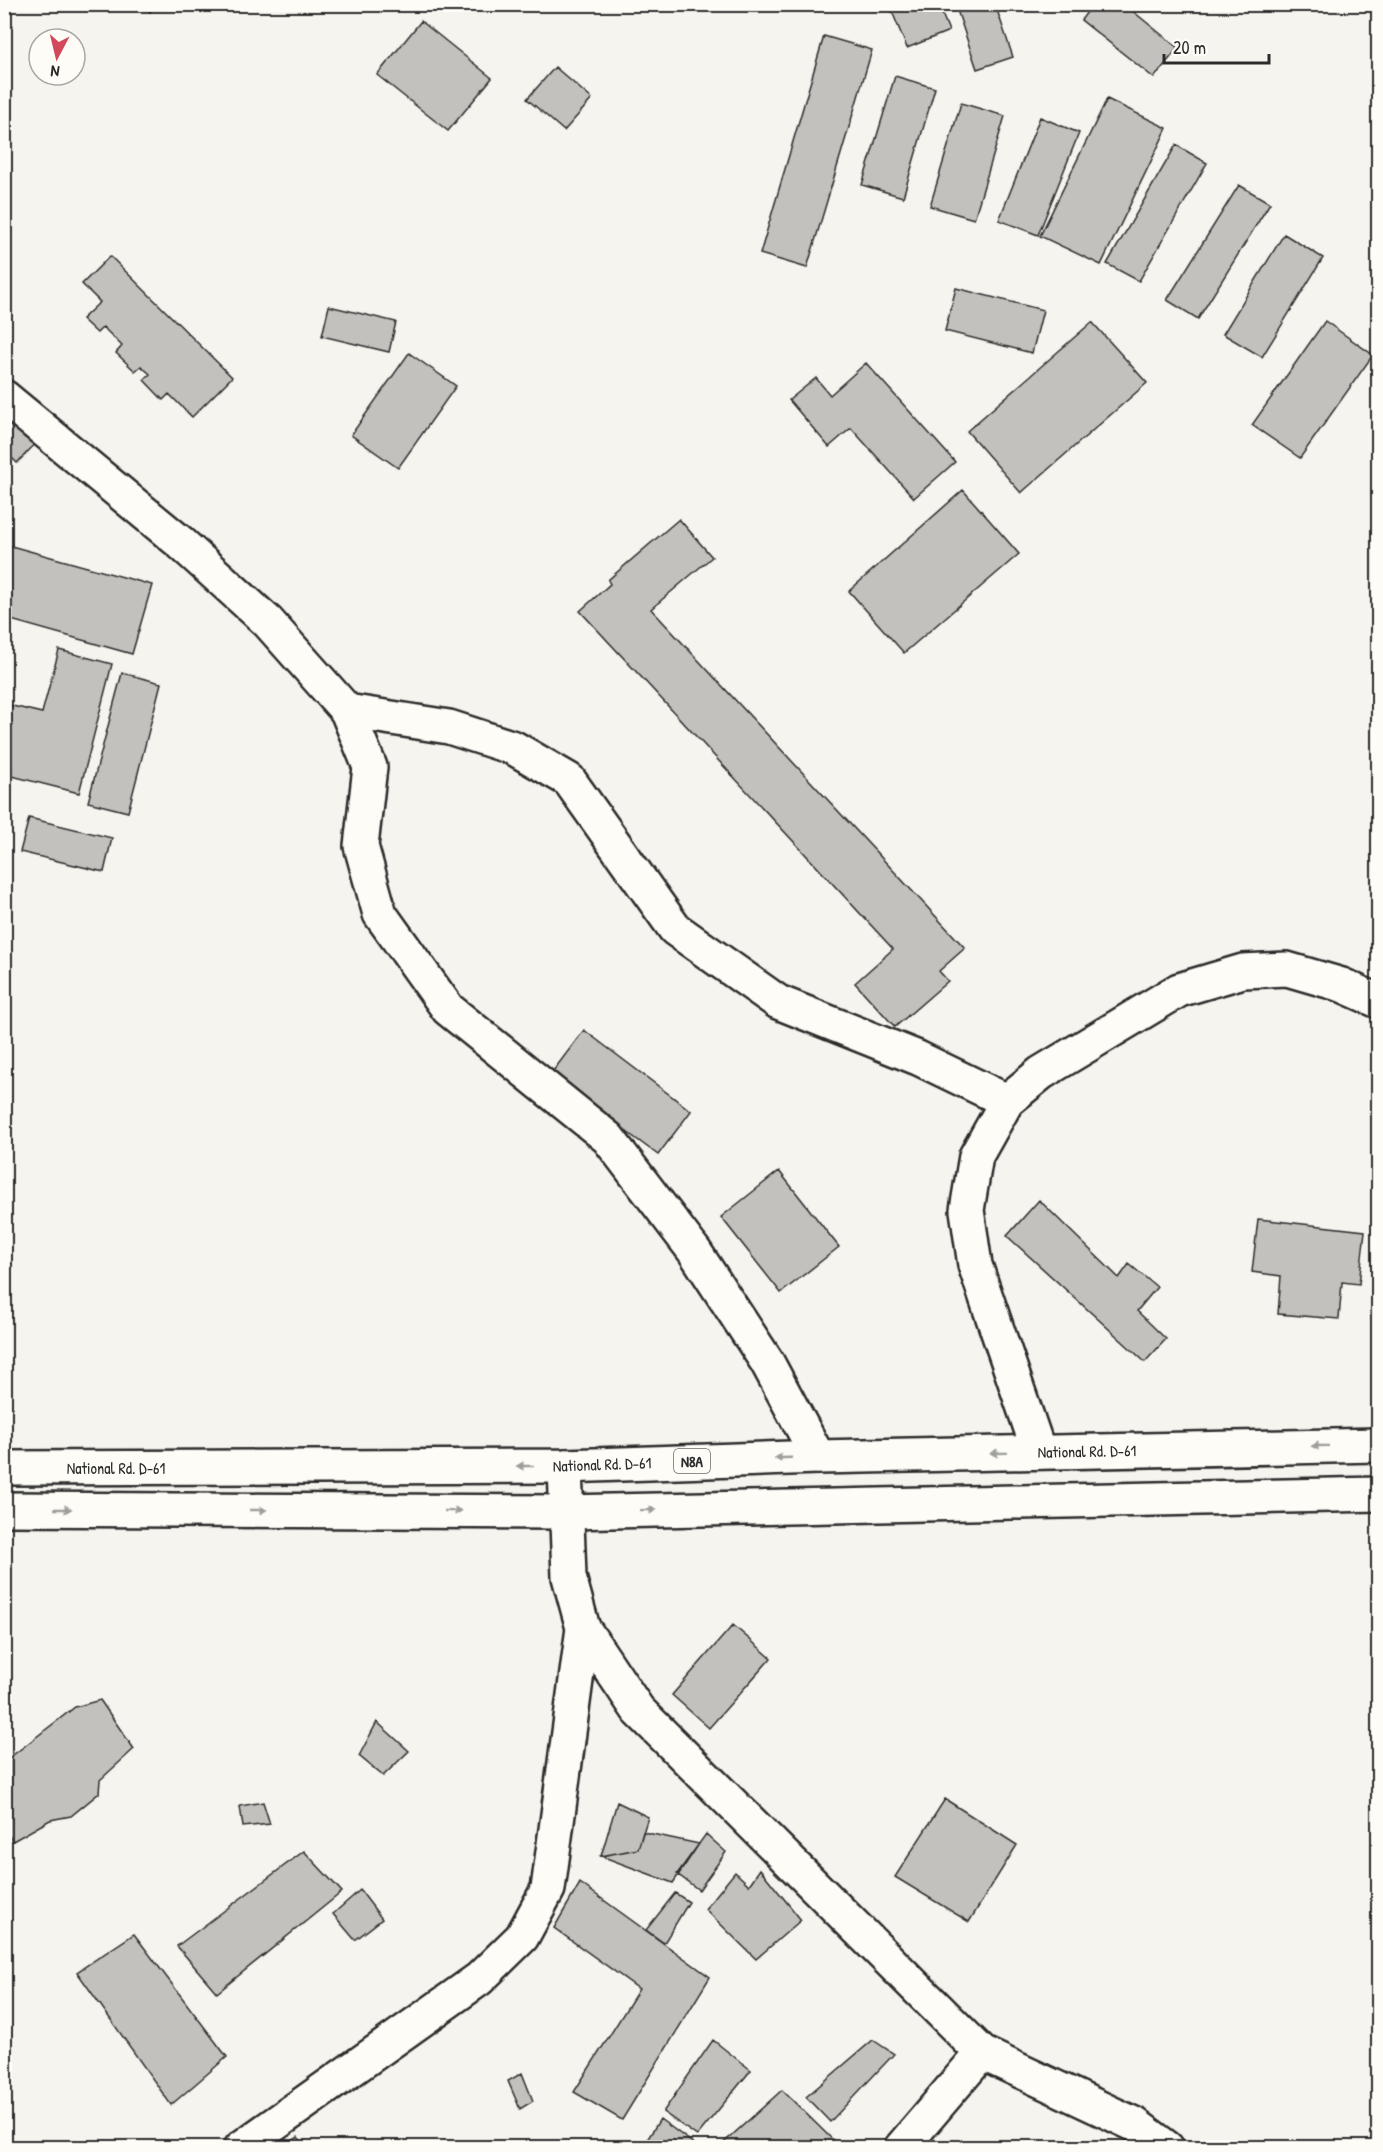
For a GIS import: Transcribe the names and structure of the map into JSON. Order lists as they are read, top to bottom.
{
  "streets": {
    "main road": ["National Rd. D-61", "N8A"]
  },
  "scale_bar": "20 m",
  "north": "bottom"
}
